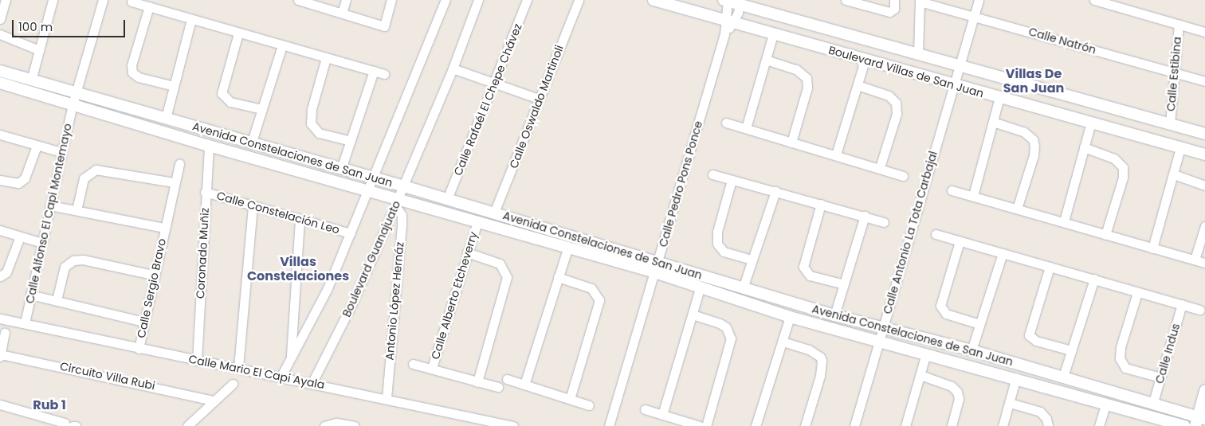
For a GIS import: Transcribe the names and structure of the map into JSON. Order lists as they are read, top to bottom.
{
  "streets": {
    "street": [
      "Calle Natrón",
      "Boulevard Villas de San Juan",
      "Calle Estibina",
      "Calle Rafaél El Chepe Chávez",
      "Calle Oswaldo Martinoli",
      "Avenida Constelaciones de San Juan",
      "Calle Pedro Pons Ponce",
      "Calle Constelación Leo",
      "Calle Alfonso El Capi Montemayo",
      "Calle Antonio La Tota Carbajal",
      "Coronado Muñiz",
      "Boulevard Guanajuato",
      "Calle Sergio Bravo",
      "Calle Alberto Etcheverry",
      "Antonio López Hernáz",
      "Calle Indus",
      "Calle Mario El Capi Ayala",
      "Circuito Villa Rubi"
    ]
  },
  "crossings": [
    ["Calle Natrón", "Calle Estibina"],
    ["Calle Natrón", "Calle Antonio La Tota Carbajal"],
    ["Boulevard Villas de San Juan", "Calle Estibina"],
    ["Boulevard Villas de San Juan", "Calle Pedro Pons Ponce"],
    ["Boulevard Villas de San Juan", "Calle Antonio La Tota Carbajal"],
    ["Calle Rafaél El Chepe Chávez", "Avenida Constelaciones de San Juan"],
    ["Calle Oswaldo Martinoli", "Avenida Constelaciones de San Juan"],
    ["Avenida Constelaciones de San Juan", "Calle Pedro Pons Ponce"],
    ["Avenida Constelaciones de San Juan", "Calle Alfonso El Capi Montemayo"],
    ["Avenida Constelaciones de San Juan", "Calle Antonio La Tota Carbajal"],
    ["Avenida Constelaciones de San Juan", "Coronado Muñiz"],
    ["Avenida Constelaciones de San Juan", "Boulevard Guanajuato"],
    ["Avenida Constelaciones de San Juan", "Calle Alberto Etcheverry"],
    ["Avenida Constelaciones de San Juan", "Antonio López Hernáz"],
    ["Avenida Constelaciones de San Juan", "Calle Indus"],
    ["Calle Constelación Leo", "Coronado Muñiz"],
    ["Calle Alfonso El Capi Montemayo", "Calle Sergio Bravo"],
    ["Calle Alfonso El Capi Montemayo", "Calle Mario El Capi Ayala"],
    ["Coronado Muñiz", "Calle Mario El Capi Ayala"],
    ["Boulevard Guanajuato", "Antonio López Hernáz"],
    ["Boulevard Guanajuato", "Calle Mario El Capi Ayala"],
    ["Calle Sergio Bravo", "Calle Mario El Capi Ayala"],
    ["Antonio López Hernáz", "Calle Mario El Capi Ayala"]
  ],
  "districts": ["Villas De San Juan", "Villas Constelaciones", "Rub 1"],
  "scale_bar": "100 m"
}
